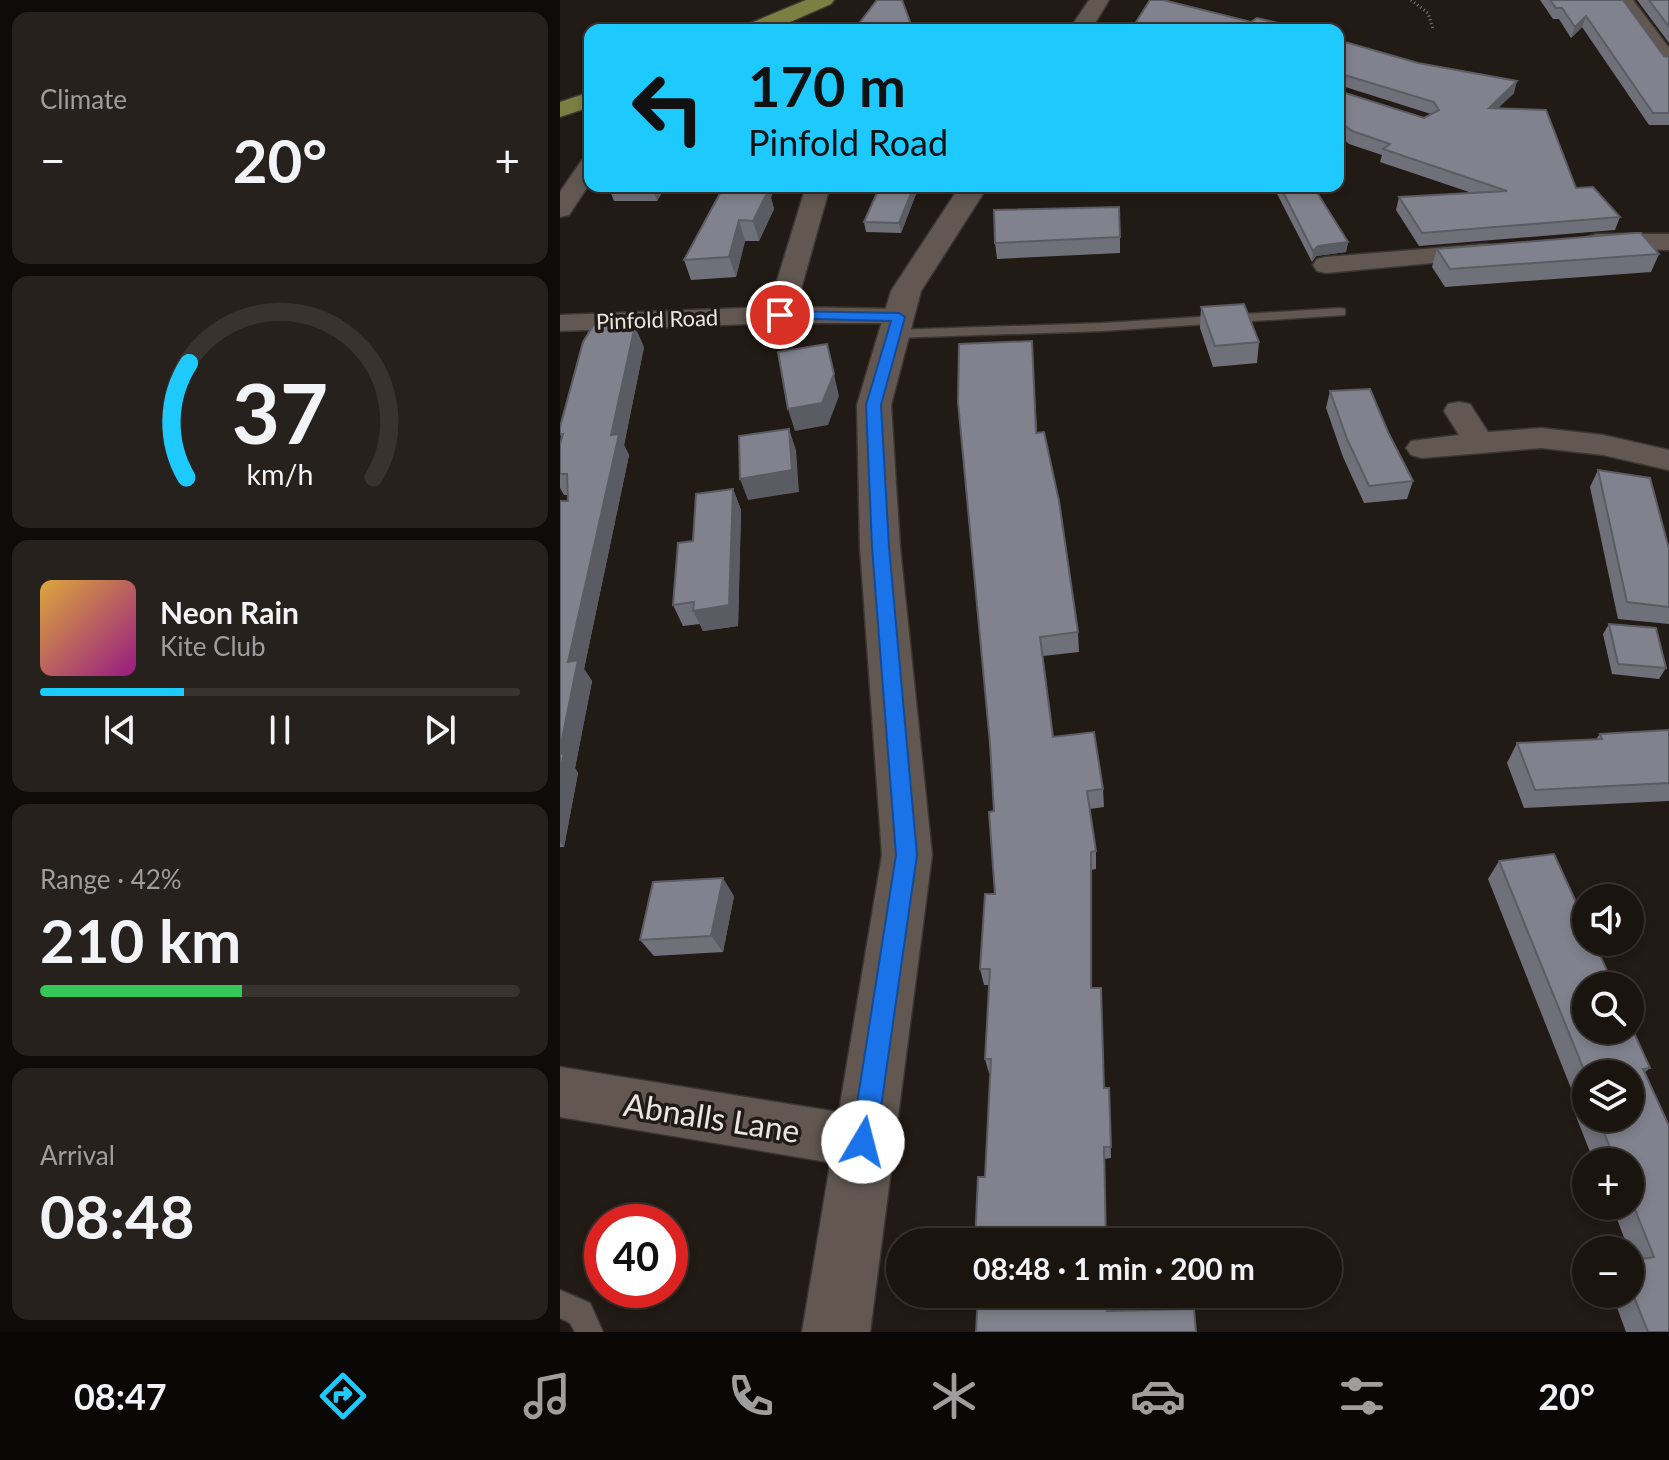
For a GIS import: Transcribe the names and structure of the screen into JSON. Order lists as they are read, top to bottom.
{
  "streets": {
    "street": ["Pinfold Road", "Abnalls Lane"]
  },
  "page": {
    "tile": [
      "Climate",
      ["Range · 42%", "210 km"],
      ["Arrival", "08:48"]
    ],
    "turn": ["170 m", "Pinfold Road"],
    "heat": ["−", "20°", "+"],
    "song": ["Neon Rain", "Kite Club"],
    "map_buttons": ["+", "−"],
    "limit": "40",
    "trip": "08:48 · 1 min · 200 m",
    "tabs": ["08:47", "20°"],
    "gauge": ["37", "km/h"]
  }
}
